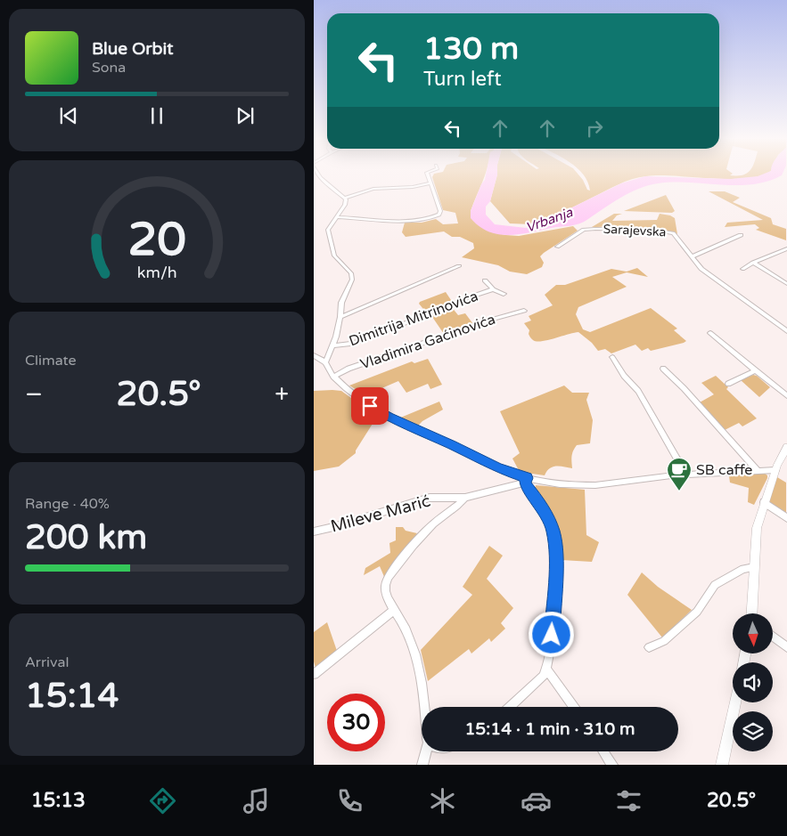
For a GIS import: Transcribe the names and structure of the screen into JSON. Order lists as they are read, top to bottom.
{
  "streets": {
    "street": [
      "Sarajevska",
      "Dimitrija Mitrinovića",
      "Vladimira Gaćinovića",
      "Mileve Marić"
    ]
  },
  "water": ["Vrbanja"],
  "places": {
    "cafe": ["SB caffe"]
  },
  "north": "bottom",
  "page": {
    "turn": ["130 m", "Turn left"],
    "song": ["Blue Orbit", "Sona"],
    "tile": [
      "Climate",
      ["Range · 40%", "200 km"],
      ["Arrival", "15:14"]
    ],
    "heat": ["−", "20.5°", "+"],
    "limit": "30",
    "trip": "15:14 · 1 min · 310 m",
    "tabs": ["15:13", "20.5°"],
    "gauge": ["20", "km/h"]
  }
}
